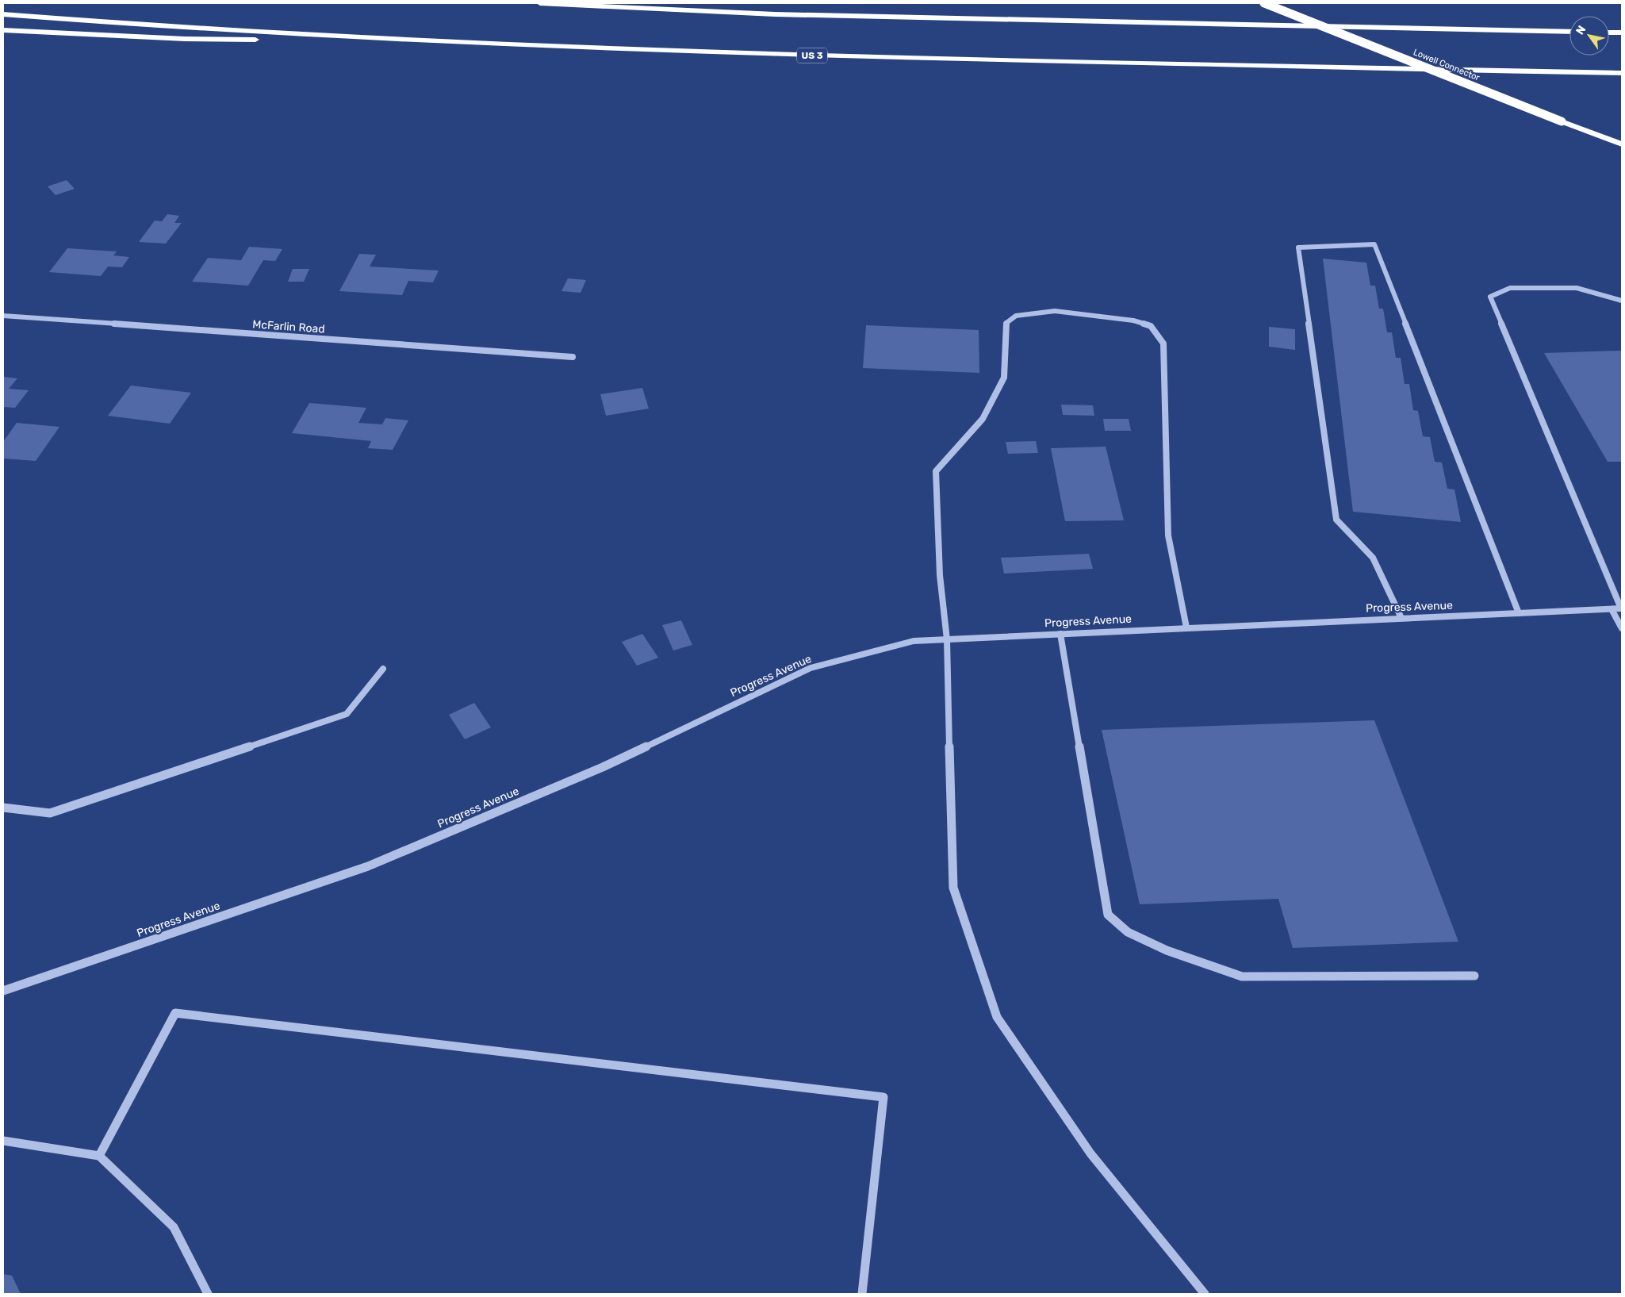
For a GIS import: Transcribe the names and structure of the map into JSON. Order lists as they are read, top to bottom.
{
  "streets": {
    "highway": ["US 3", "Lowell Connector"],
    "street": ["McFarlin Road", "Progress Avenue"]
  },
  "north": "top left"
}
